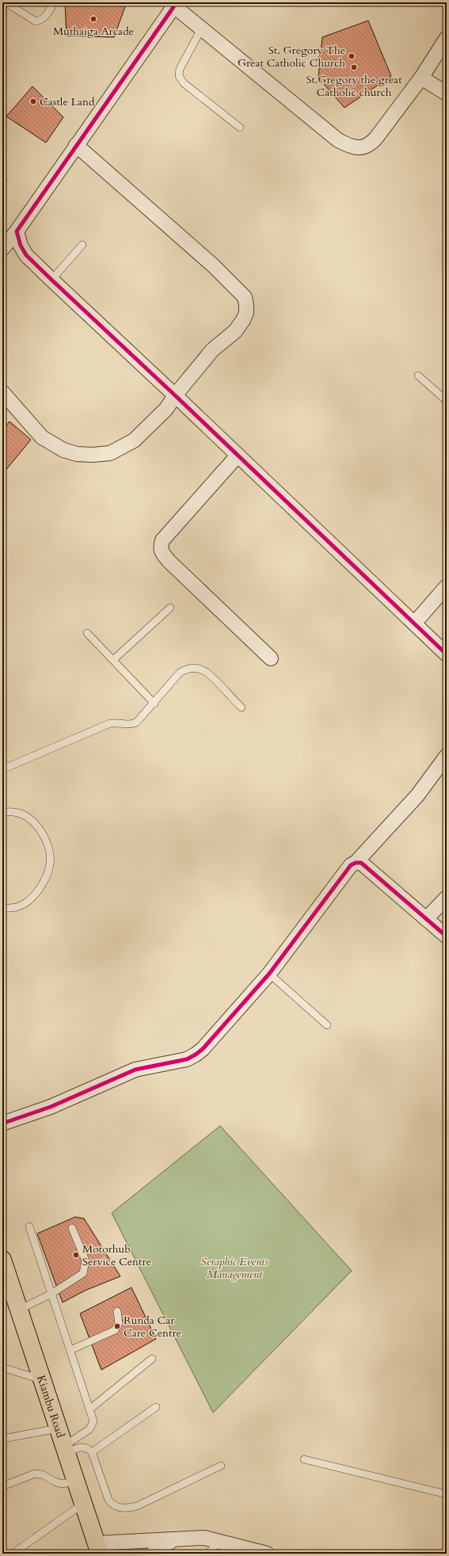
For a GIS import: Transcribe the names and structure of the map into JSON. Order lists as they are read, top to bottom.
{
  "streets": {
    "highway": ["Kiambu Road"]
  },
  "parks": ["Seraphic Events Management"],
  "places": [
    "Muthaiga Arcade",
    "St. Gregory The Great Catholic Church",
    "St.Gregory the great Catholic church",
    "Castle Land",
    "Motorhub Service Centre",
    "Runda Car Care Centre"
  ]
}
